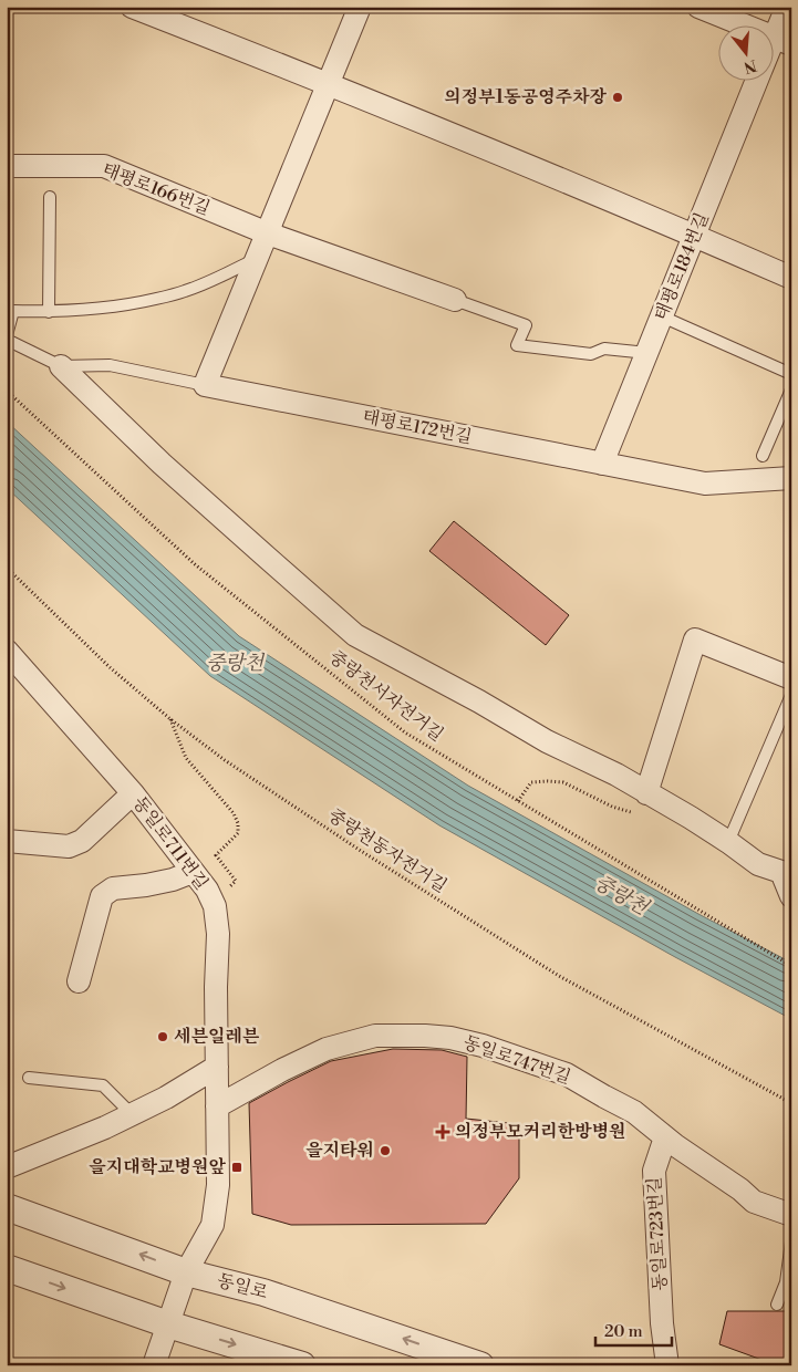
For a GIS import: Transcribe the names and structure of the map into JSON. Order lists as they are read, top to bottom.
{
  "streets": {
    "street": [
      "태평로166번길",
      "태평로184번길",
      "태평로172번길",
      "동일로711번길",
      "동일로747번길",
      "동일로723번길",
      "동일로"
    ],
    "path": ["중랑천서자전거길", "중랑천동자전거길"]
  },
  "crossings": [
    ["태평로184번길", "태평로172번길"],
    ["동일로711번길", "동일로747번길"],
    ["동일로711번길", "동일로"],
    ["동일로747번길", "동일로723번길"]
  ],
  "water": ["중랑천"],
  "places": {
    "other": ["의정부1동공영주차장", "세븐일레븐", "을지타워"],
    "health": ["의정부모커리한방병원"],
    "transit": ["을지대학교병원앞"]
  },
  "scale_bar": "20 m",
  "north": "bottom"
}
